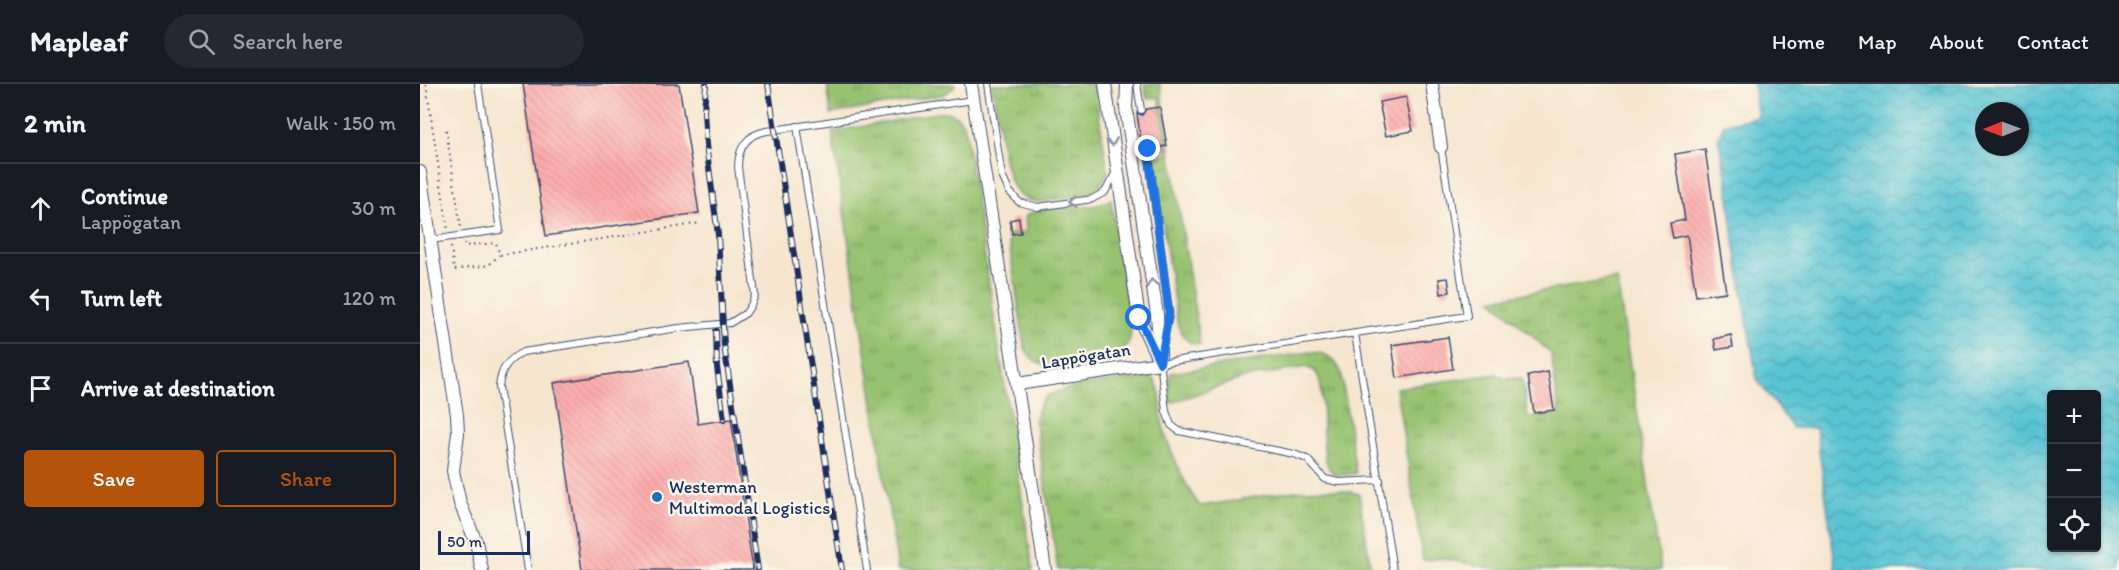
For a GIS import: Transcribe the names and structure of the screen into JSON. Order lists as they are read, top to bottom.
{
  "streets": {
    "street": ["Lappögatan"]
  },
  "places": ["Westerman Multimodal Logistics"],
  "scale_bar": "50 m",
  "north": "left",
  "page": {
    "header": "Mapleaf",
    "search": "Search here",
    "nav": [
      "Home",
      "Map",
      "About",
      "Contact"
    ],
    "heading": ["2 min", "Walk · 150 m"],
    "list": [
      ["Continue", "Lappögatan", "30 m"],
      ["Turn left", "120 m"],
      "Arrive at destination"
    ],
    "map_buttons": ["+", "−"],
    "buttons": ["Save", "Share"],
    "scale": "50 m"
  }
}
